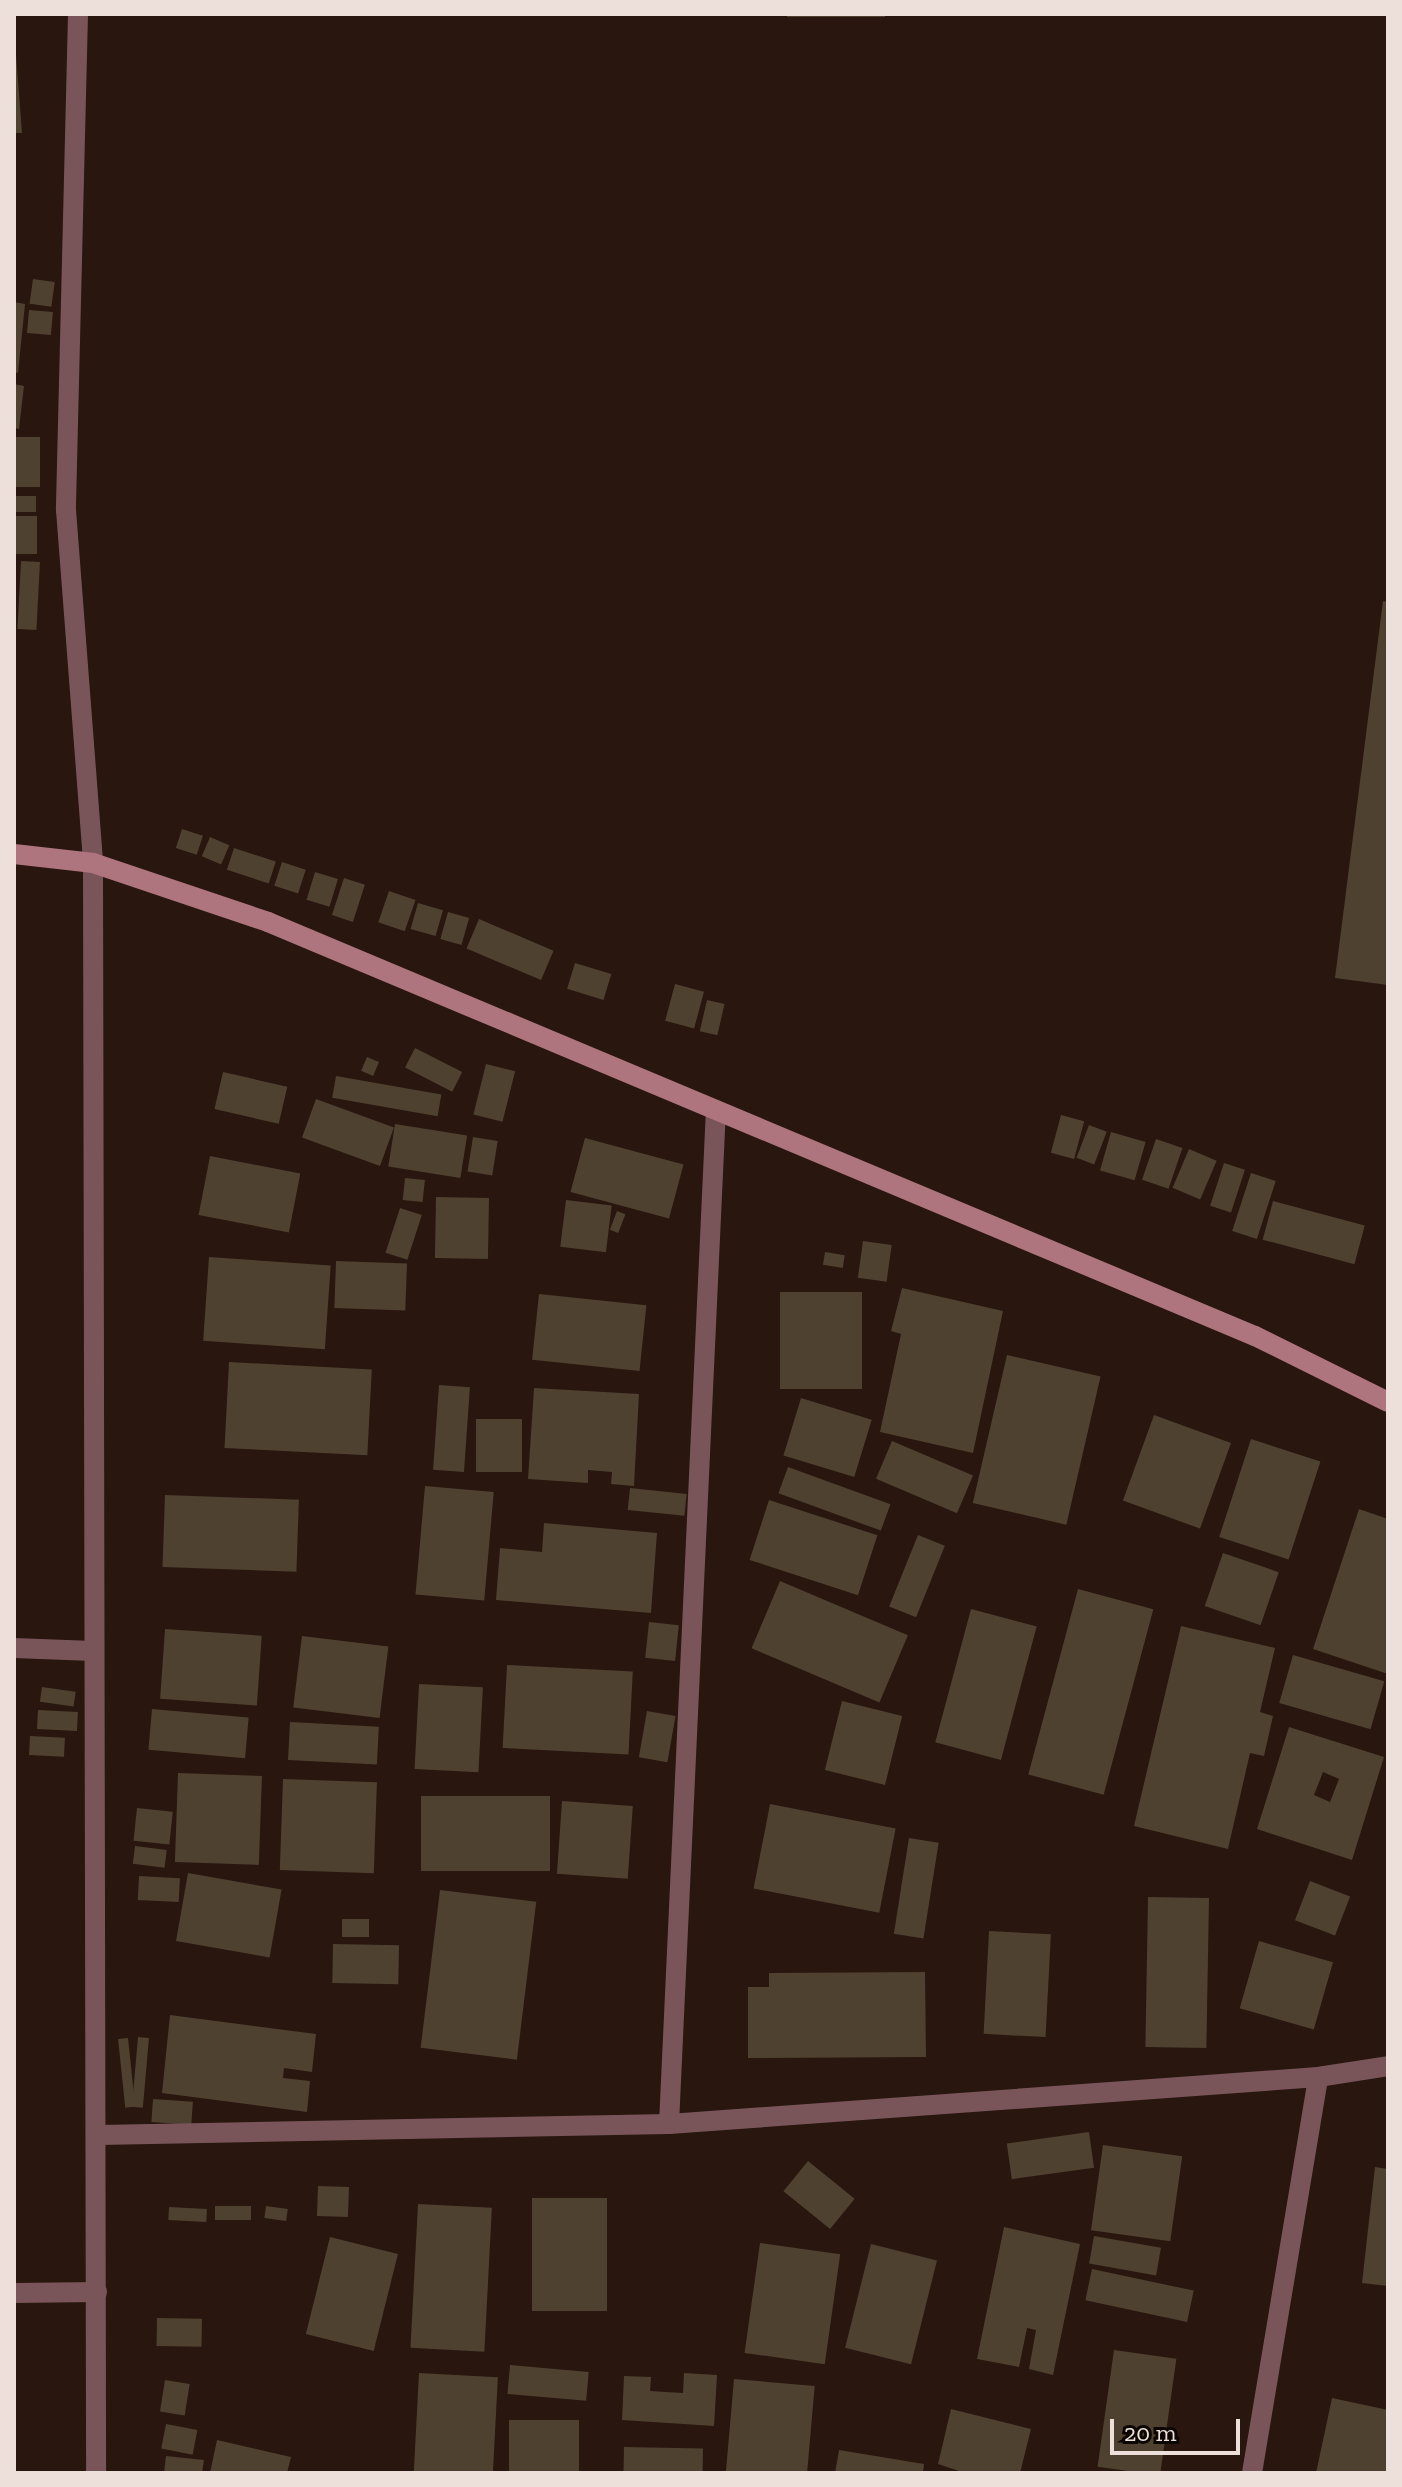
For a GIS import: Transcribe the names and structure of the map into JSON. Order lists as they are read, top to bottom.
{
  "scale_bar": "20 m"
}
